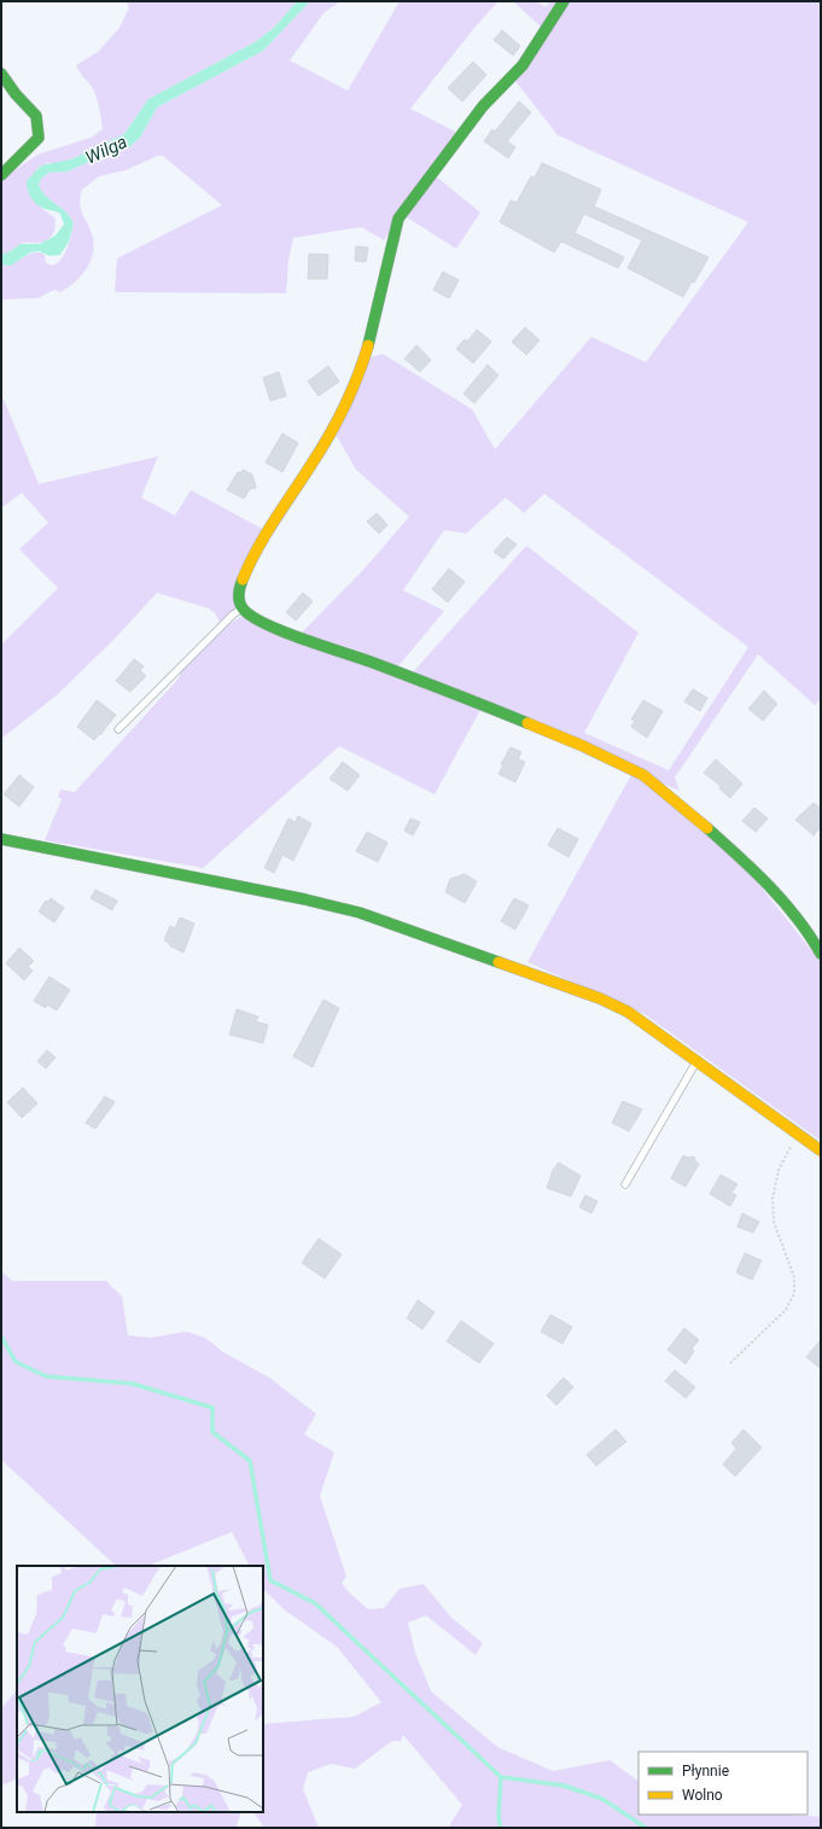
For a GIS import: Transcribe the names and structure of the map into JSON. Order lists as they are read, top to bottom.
{
  "water": ["Wilga"],
  "legend": ["Płynnie", "Wolno"]
}
